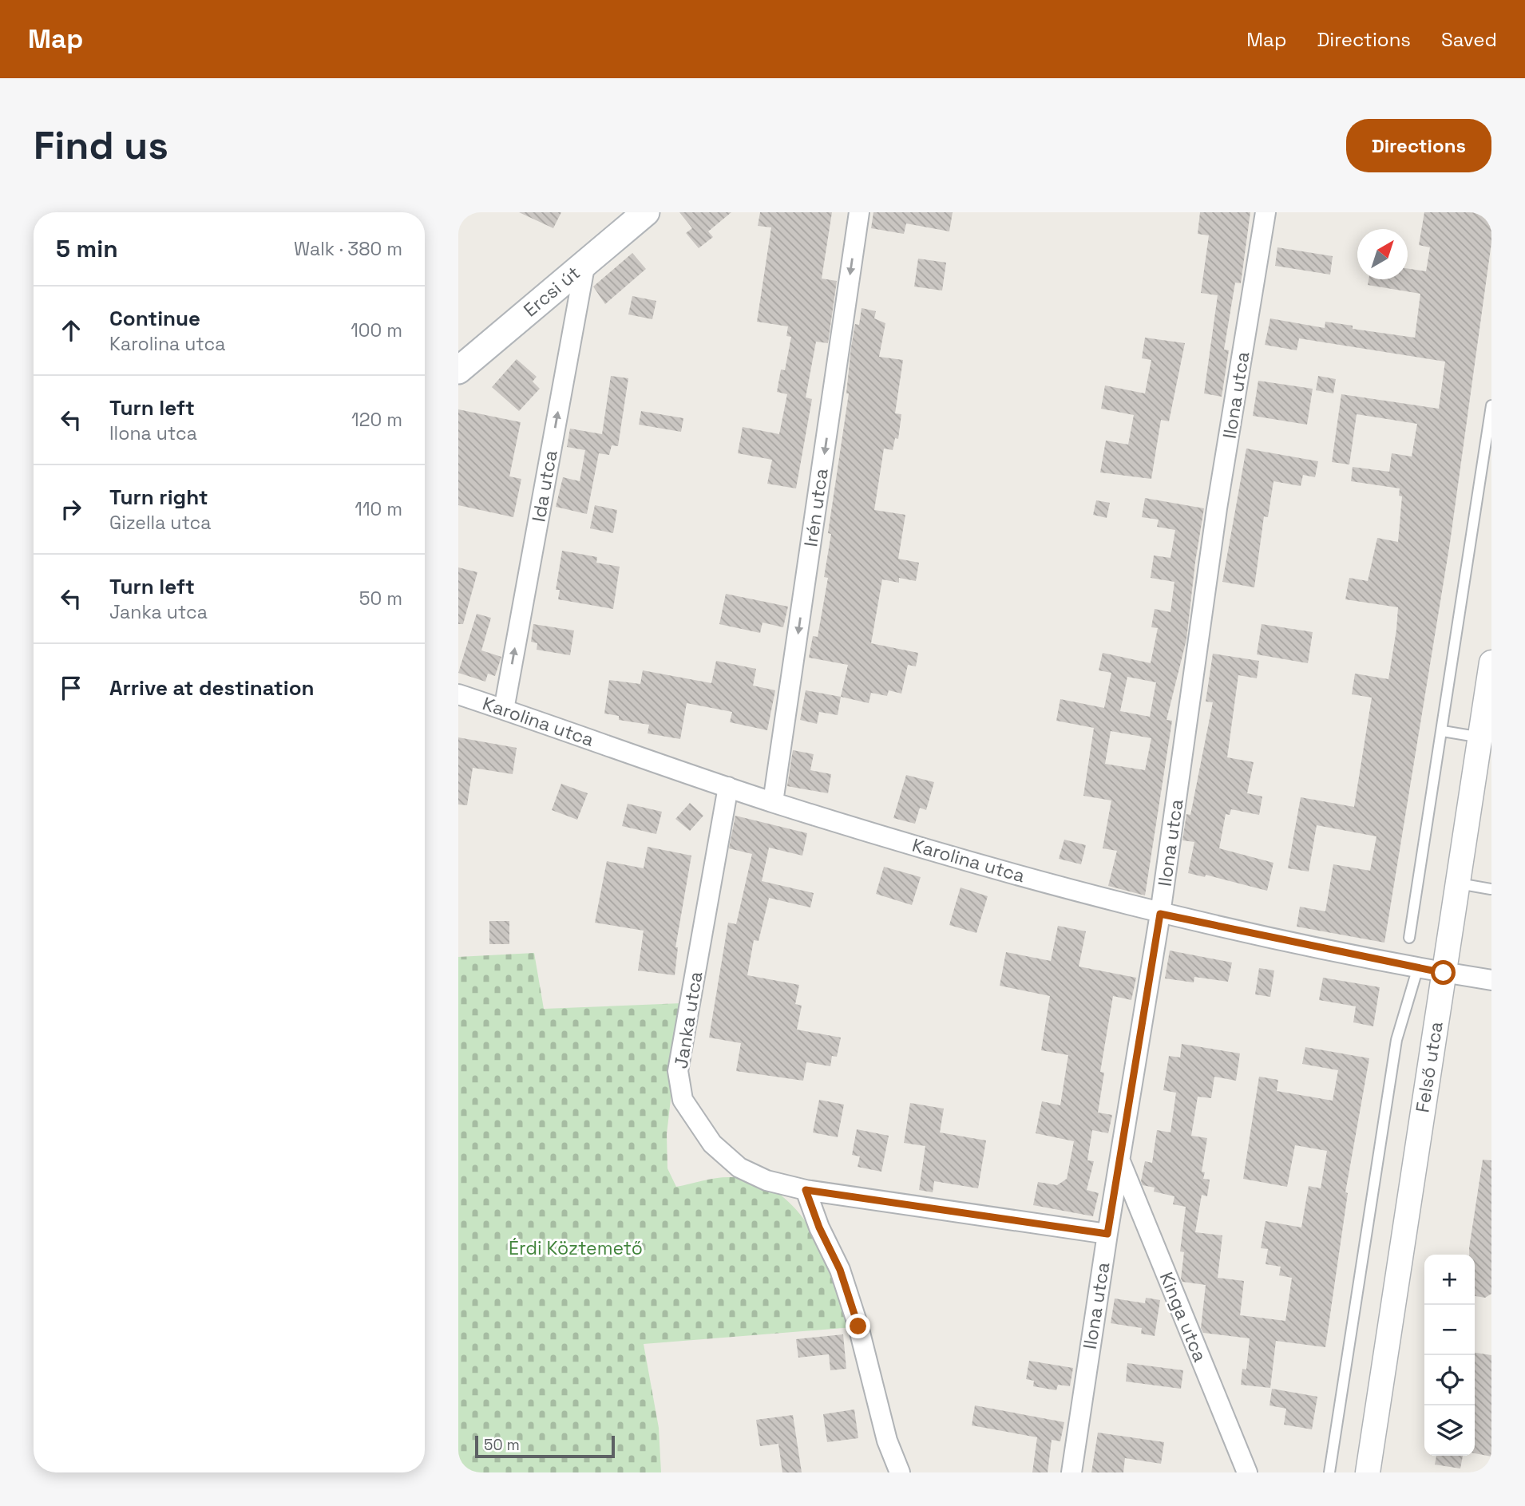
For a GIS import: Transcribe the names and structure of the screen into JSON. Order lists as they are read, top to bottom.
{
  "streets": {
    "main road": ["Ercsi út"],
    "street": [
      "Ilona utca",
      "Ida utca",
      "Irén utca",
      "Karolina utca",
      "Janka utca",
      "Felső utca",
      "Kinga utca"
    ]
  },
  "crossings": [
    ["Ercsi út", "Ida utca"],
    ["Ilona utca", "Karolina utca"],
    ["Ilona utca", "Janka utca"],
    ["Ilona utca", "Kinga utca"],
    ["Ida utca", "Karolina utca"],
    ["Irén utca", "Karolina utca"],
    ["Karolina utca", "Janka utca"],
    ["Karolina utca", "Felső utca"]
  ],
  "one_way": ["Ida utca", "Irén utca"],
  "parks": ["Érdi Köztemető"],
  "scale_bar": "50 m",
  "north": "top right",
  "page": {
    "header": "Map",
    "nav": ["Map", "Directions", "Saved"],
    "buttons": "Directions",
    "title": "Find us",
    "heading": ["5 min", "Walk · 380 m"],
    "list": [
      ["Continue", "Karolina utca", "100 m"],
      ["Turn left", "Ilona utca", "120 m"],
      ["Turn right", "Gizella utca", "110 m"],
      ["Turn left", "Janka utca", "50 m"],
      "Arrive at destination"
    ],
    "map_buttons": ["+", "−"],
    "scale": "50 m"
  }
}
